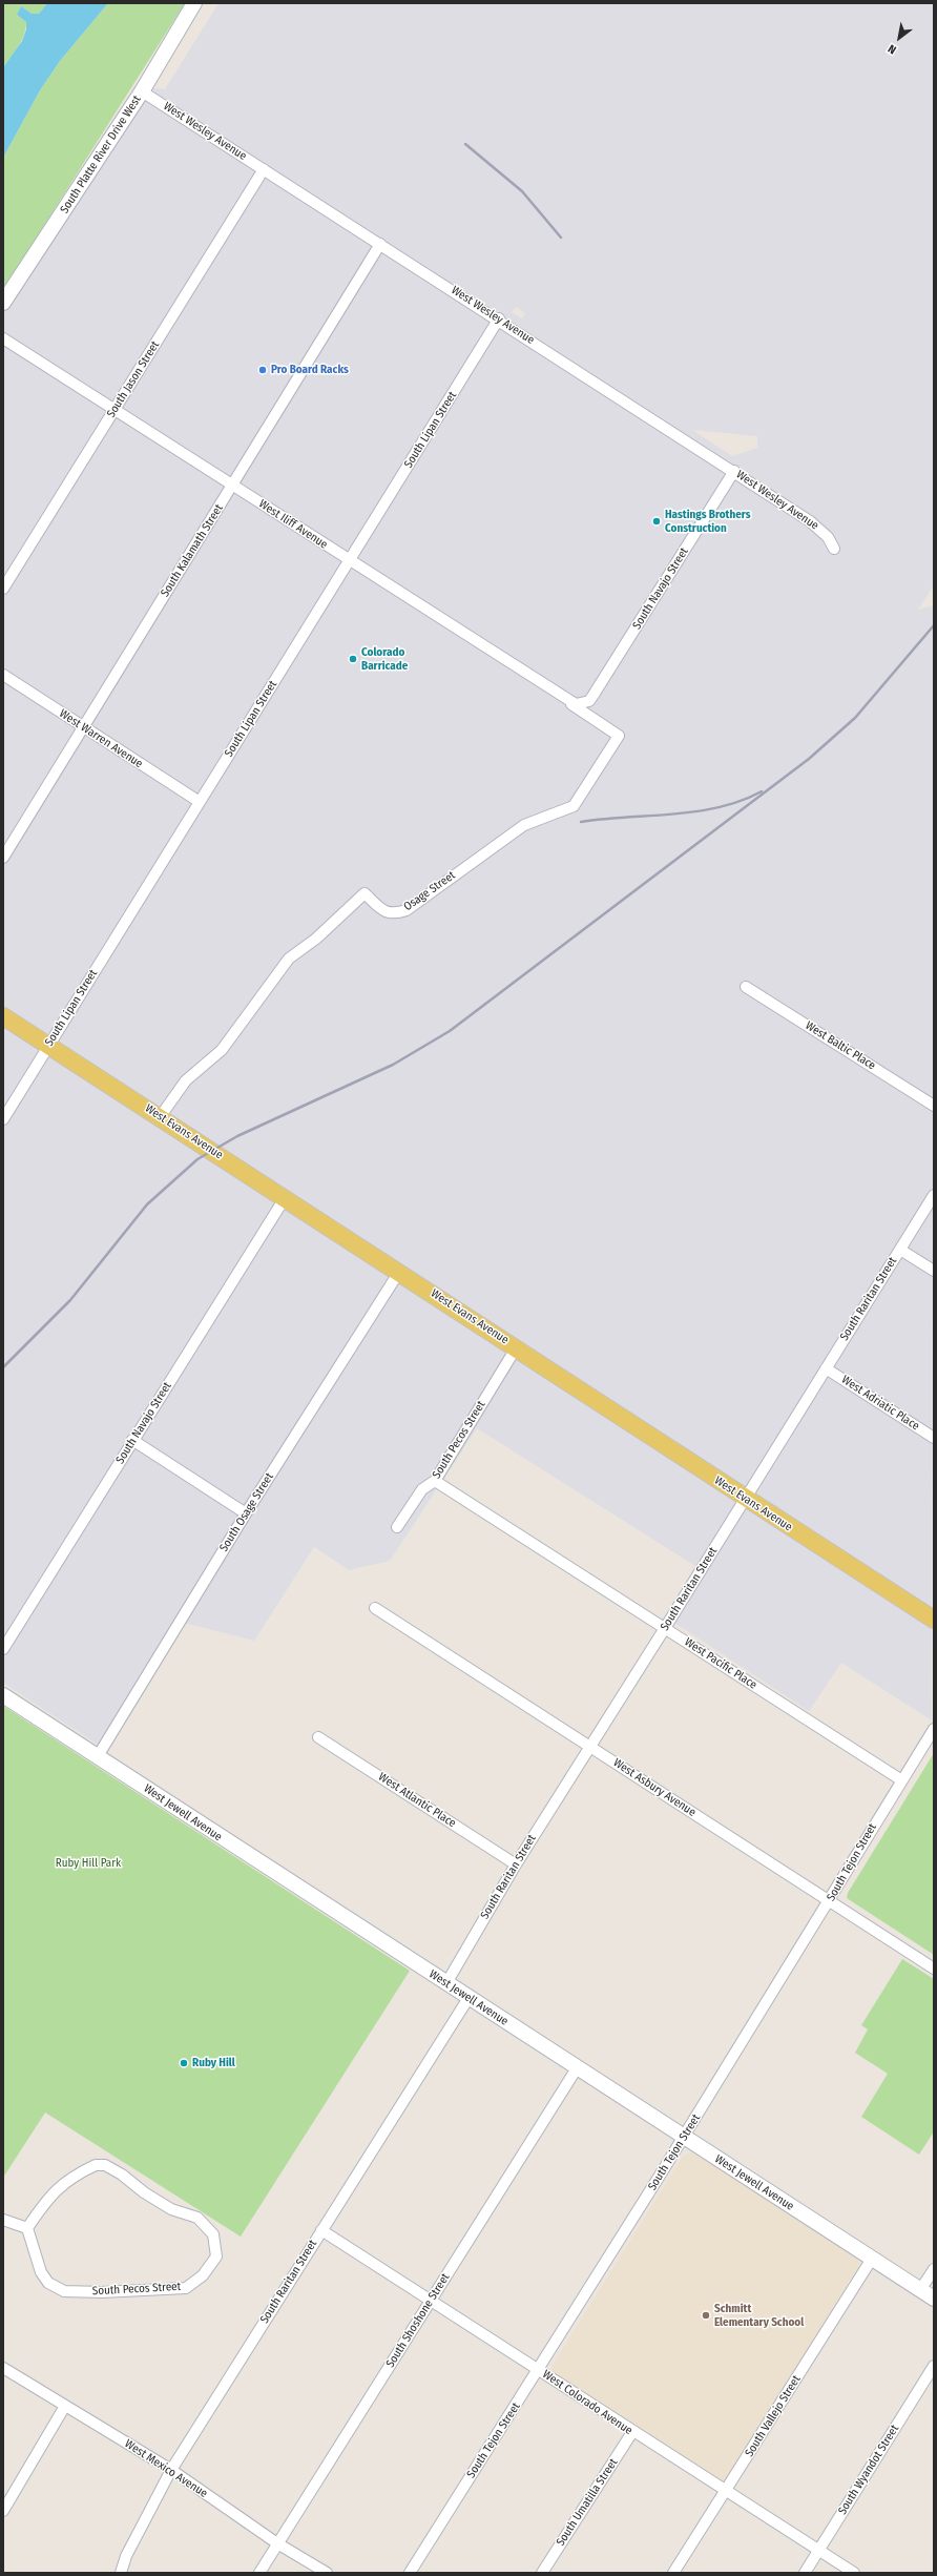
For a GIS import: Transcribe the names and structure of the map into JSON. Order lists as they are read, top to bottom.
{
  "streets": {
    "main road": ["West Evans Avenue"],
    "street": [
      "West Wesley Avenue",
      "South Platte River Drive West",
      "South Jason Street",
      "South Lipan Street",
      "West Iliff Avenue",
      "South Kalamath Street",
      "South Navajo Street",
      "West Warren Avenue",
      "Osage Street",
      "West Baltic Place",
      "South Raritan Street",
      "West Adriatic Place",
      "South Pecos Street",
      "South Osage Street",
      "West Pacific Place",
      "West Asbury Avenue",
      "West Atlantic Place",
      "West Jewell Avenue",
      "South Tejon Street",
      "South Shoshone Street",
      "West Colorado Avenue",
      "South Vallejo Street",
      "West Mexico Avenue",
      "South Wyandot Street",
      "South Umatilla Street"
    ]
  },
  "crossings": [
    ["West Wesley Avenue", "South Platte River Drive West"],
    ["West Wesley Avenue", "South Jason Street"],
    ["West Wesley Avenue", "South Lipan Street"],
    ["West Wesley Avenue", "South Kalamath Street"],
    ["West Wesley Avenue", "South Navajo Street"],
    ["South Jason Street", "West Iliff Avenue"],
    ["South Lipan Street", "West Iliff Avenue"],
    ["South Lipan Street", "West Warren Avenue"],
    ["South Lipan Street", "West Evans Avenue"],
    ["West Iliff Avenue", "South Kalamath Street"],
    ["West Iliff Avenue", "South Navajo Street"],
    ["West Iliff Avenue", "Osage Street"],
    ["South Kalamath Street", "West Warren Avenue"],
    ["South Navajo Street", "West Evans Avenue"],
    ["Osage Street", "West Evans Avenue"],
    ["West Evans Avenue", "South Raritan Street"],
    ["West Evans Avenue", "South Pecos Street"],
    ["West Evans Avenue", "South Osage Street"],
    ["South Raritan Street", "West Adriatic Place"],
    ["South Raritan Street", "West Pacific Place"],
    ["South Raritan Street", "West Asbury Avenue"],
    ["South Raritan Street", "West Atlantic Place"],
    ["South Raritan Street", "West Jewell Avenue"],
    ["South Raritan Street", "West Colorado Avenue"],
    ["South Raritan Street", "West Mexico Avenue"],
    ["South Pecos Street", "West Pacific Place"],
    ["South Osage Street", "West Jewell Avenue"],
    ["West Pacific Place", "South Tejon Street"],
    ["West Asbury Avenue", "South Tejon Street"],
    ["West Jewell Avenue", "South Tejon Street"],
    ["West Jewell Avenue", "South Shoshone Street"],
    ["West Jewell Avenue", "South Vallejo Street"],
    ["South Tejon Street", "West Colorado Avenue"],
    ["South Shoshone Street", "West Colorado Avenue"],
    ["South Shoshone Street", "West Mexico Avenue"],
    ["West Colorado Avenue", "South Vallejo Street"],
    ["West Colorado Avenue", "South Wyandot Street"],
    ["West Colorado Avenue", "South Umatilla Street"]
  ],
  "parks": ["Ruby Hill Park"],
  "places": [
    "Pro Board Racks",
    "Hastings Brothers Construction",
    "Colorado Barricade",
    "Ruby Hill",
    "Schmitt Elementary School"
  ],
  "north": "bottom left"
}
